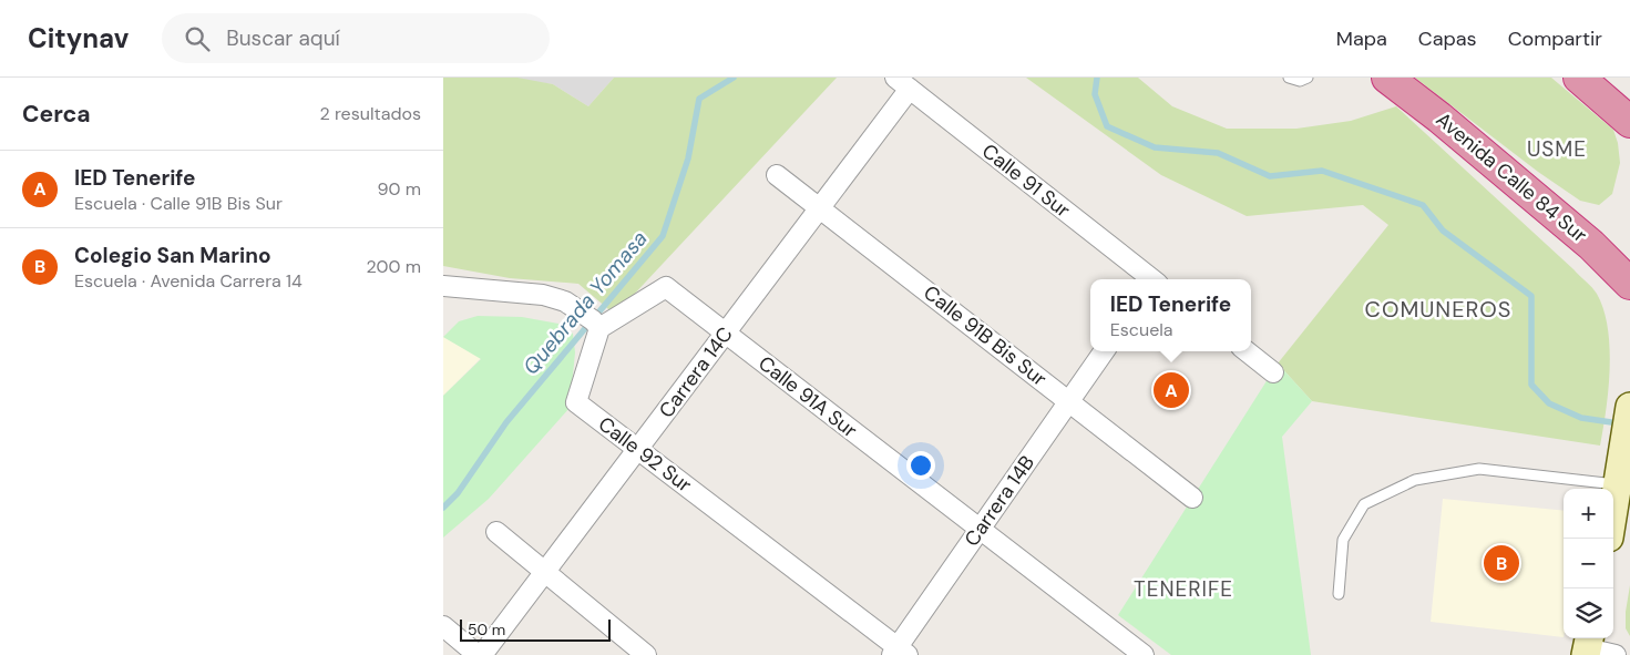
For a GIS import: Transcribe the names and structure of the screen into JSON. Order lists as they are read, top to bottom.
{
  "streets": {
    "highway": ["Avenida Calle 84 Sur"],
    "street": [
      "Calle 91 Sur",
      "Calle 91B Bis Sur",
      "Carrera 14C",
      "Calle 91A Sur",
      "Calle 92 Sur",
      "Carrera 14B"
    ]
  },
  "crossings": [
    ["Calle 91 Sur", "Carrera 14C"],
    ["Calle 91B Bis Sur", "Carrera 14C"],
    ["Calle 91B Bis Sur", "Carrera 14B"],
    ["Carrera 14C", "Calle 91A Sur"],
    ["Carrera 14C", "Calle 92 Sur"],
    ["Calle 91A Sur", "Calle 92 Sur"],
    ["Calle 91A Sur", "Carrera 14B"],
    ["Calle 92 Sur", "Carrera 14B"]
  ],
  "districts": ["USME", "COMUNEROS", "TENERIFE"],
  "water": ["Quebrada Yomasa"],
  "scale_bar": "50 m",
  "page": {
    "header": "Citynav",
    "search": "Buscar aquí",
    "nav": ["Mapa", "Capas", "Compartir"],
    "heading": ["Cerca", "2 resultados"],
    "list": [
      {
        "mark": "A",
        "name": "IED Tenerife",
        "note": "Escuela · Calle 91B Bis Sur",
        "value": "90 m"
      },
      {
        "mark": "B",
        "name": "Colegio San Marino",
        "note": "Escuela · Avenida Carrera 14",
        "value": "200 m"
      }
    ],
    "popup": ["IED Tenerife", "Escuela"],
    "pins": ["A", "B"],
    "map_buttons": ["+", "−"],
    "scale": "50 m"
  }
}
